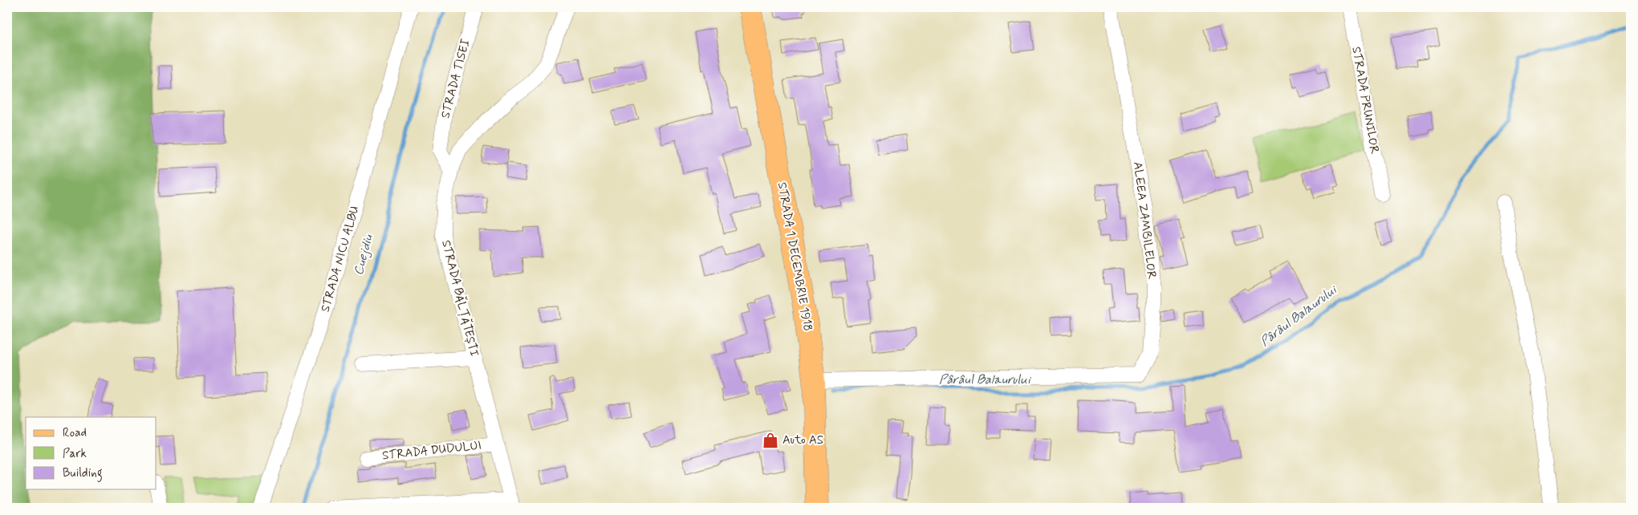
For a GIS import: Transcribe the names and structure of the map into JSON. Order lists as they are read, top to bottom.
{
  "streets": {
    "main road": ["STRADA 1 DECEMBRIE 1918"],
    "street": [
      "STRADA TISEI",
      "STRADA PRUNILOR",
      "ALEEA ZAMBILELOR",
      "STRADA NICU ALBU",
      "STRADA BĂLȚĂTEȘTI",
      "STRADA DUDULUI"
    ]
  },
  "crossings": [
    ["STRADA TISEI", "STRADA BĂLȚĂTEȘTI"],
    ["ALEEA ZAMBILELOR", "STRADA 1 DECEMBRIE 1918"],
    ["STRADA BĂLȚĂTEȘTI", "STRADA DUDULUI"]
  ],
  "water": ["Cuejdiu", "Pârâul Balaurului"],
  "places": {
    "shop": ["Auto AS"]
  },
  "legend": ["Road", "Park", "Building"]
}
